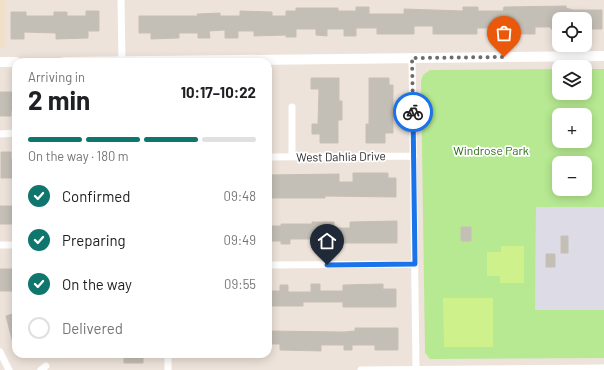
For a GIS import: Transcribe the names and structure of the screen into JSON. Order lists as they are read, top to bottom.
{
  "streets": {
    "street": ["West Dahlia Drive"]
  },
  "parks": ["Windrose Park"],
  "page": {
    "map_buttons": ["+", "−"],
    "heading": ["2 min", "Arriving in", "10:17–10:22"],
    "bar": "On the way · 180 m",
    "list": [
      ["Confirmed", "09:48"],
      ["Preparing", "09:49"],
      ["On the way", "09:55"],
      "Delivered"
    ]
  }
}
